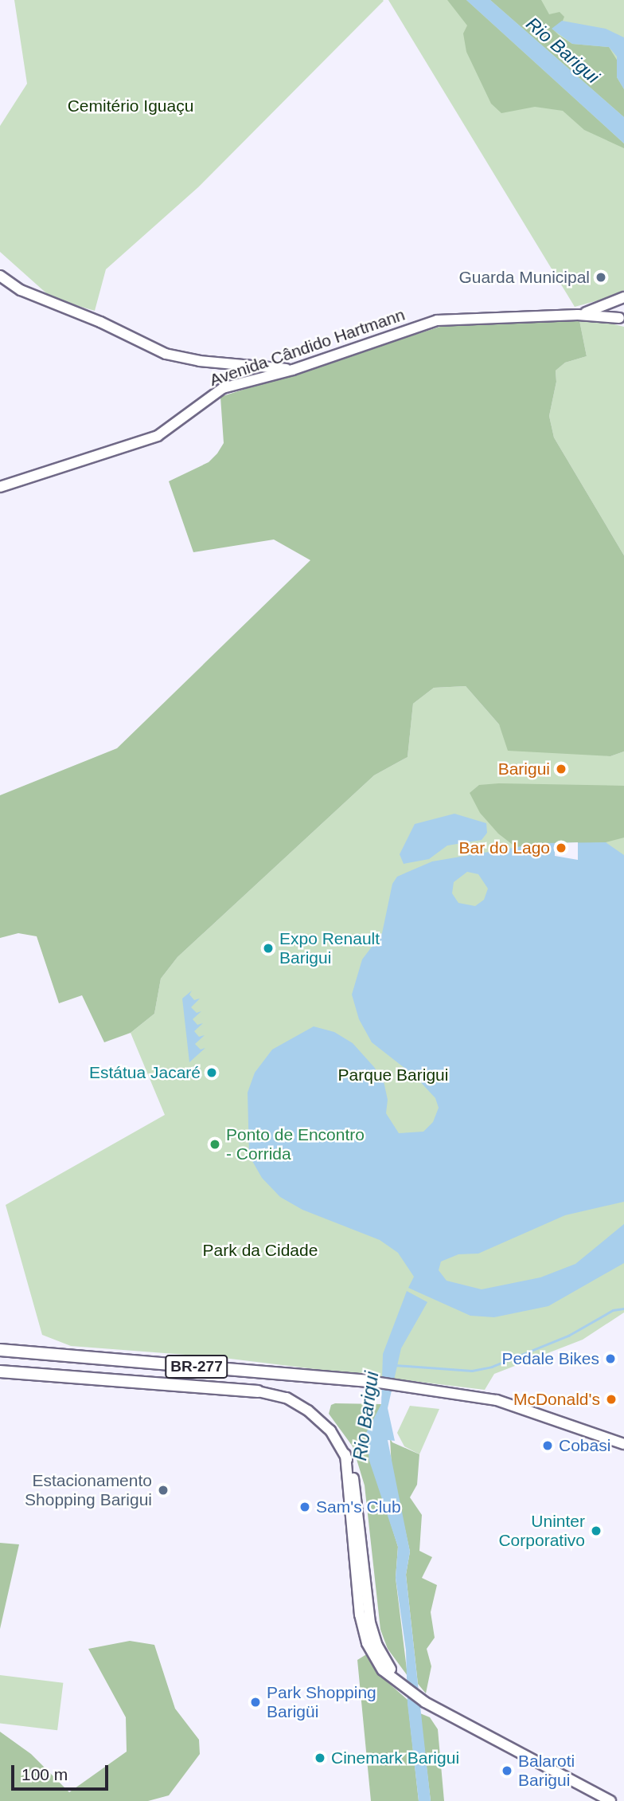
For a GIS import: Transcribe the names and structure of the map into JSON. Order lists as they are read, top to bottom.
{
  "streets": {
    "highway": ["BR-277"],
    "main road": ["Avenida Cândido Hartmann"]
  },
  "water": ["Rio Barigui"],
  "parks": ["Cemitério Iguaçu", "Parque Barigui", "Park da Cidade"],
  "places": [
    "Guarda Municipal",
    "Barigui",
    "Bar do Lago",
    "Expo Renault Barigui",
    "Estátua Jacaré",
    "Ponto de Encontro - Corrida",
    "Pedale Bikes",
    "McDonald's",
    "Cobasi",
    "Estacionamento Shopping Barigui",
    "Sam's Club",
    "Uninter Corporativo",
    "Park Shopping Barigüi",
    "Cinemark Barigui",
    "Balaroti Barigui"
  ],
  "scale_bar": "100 m"
}
